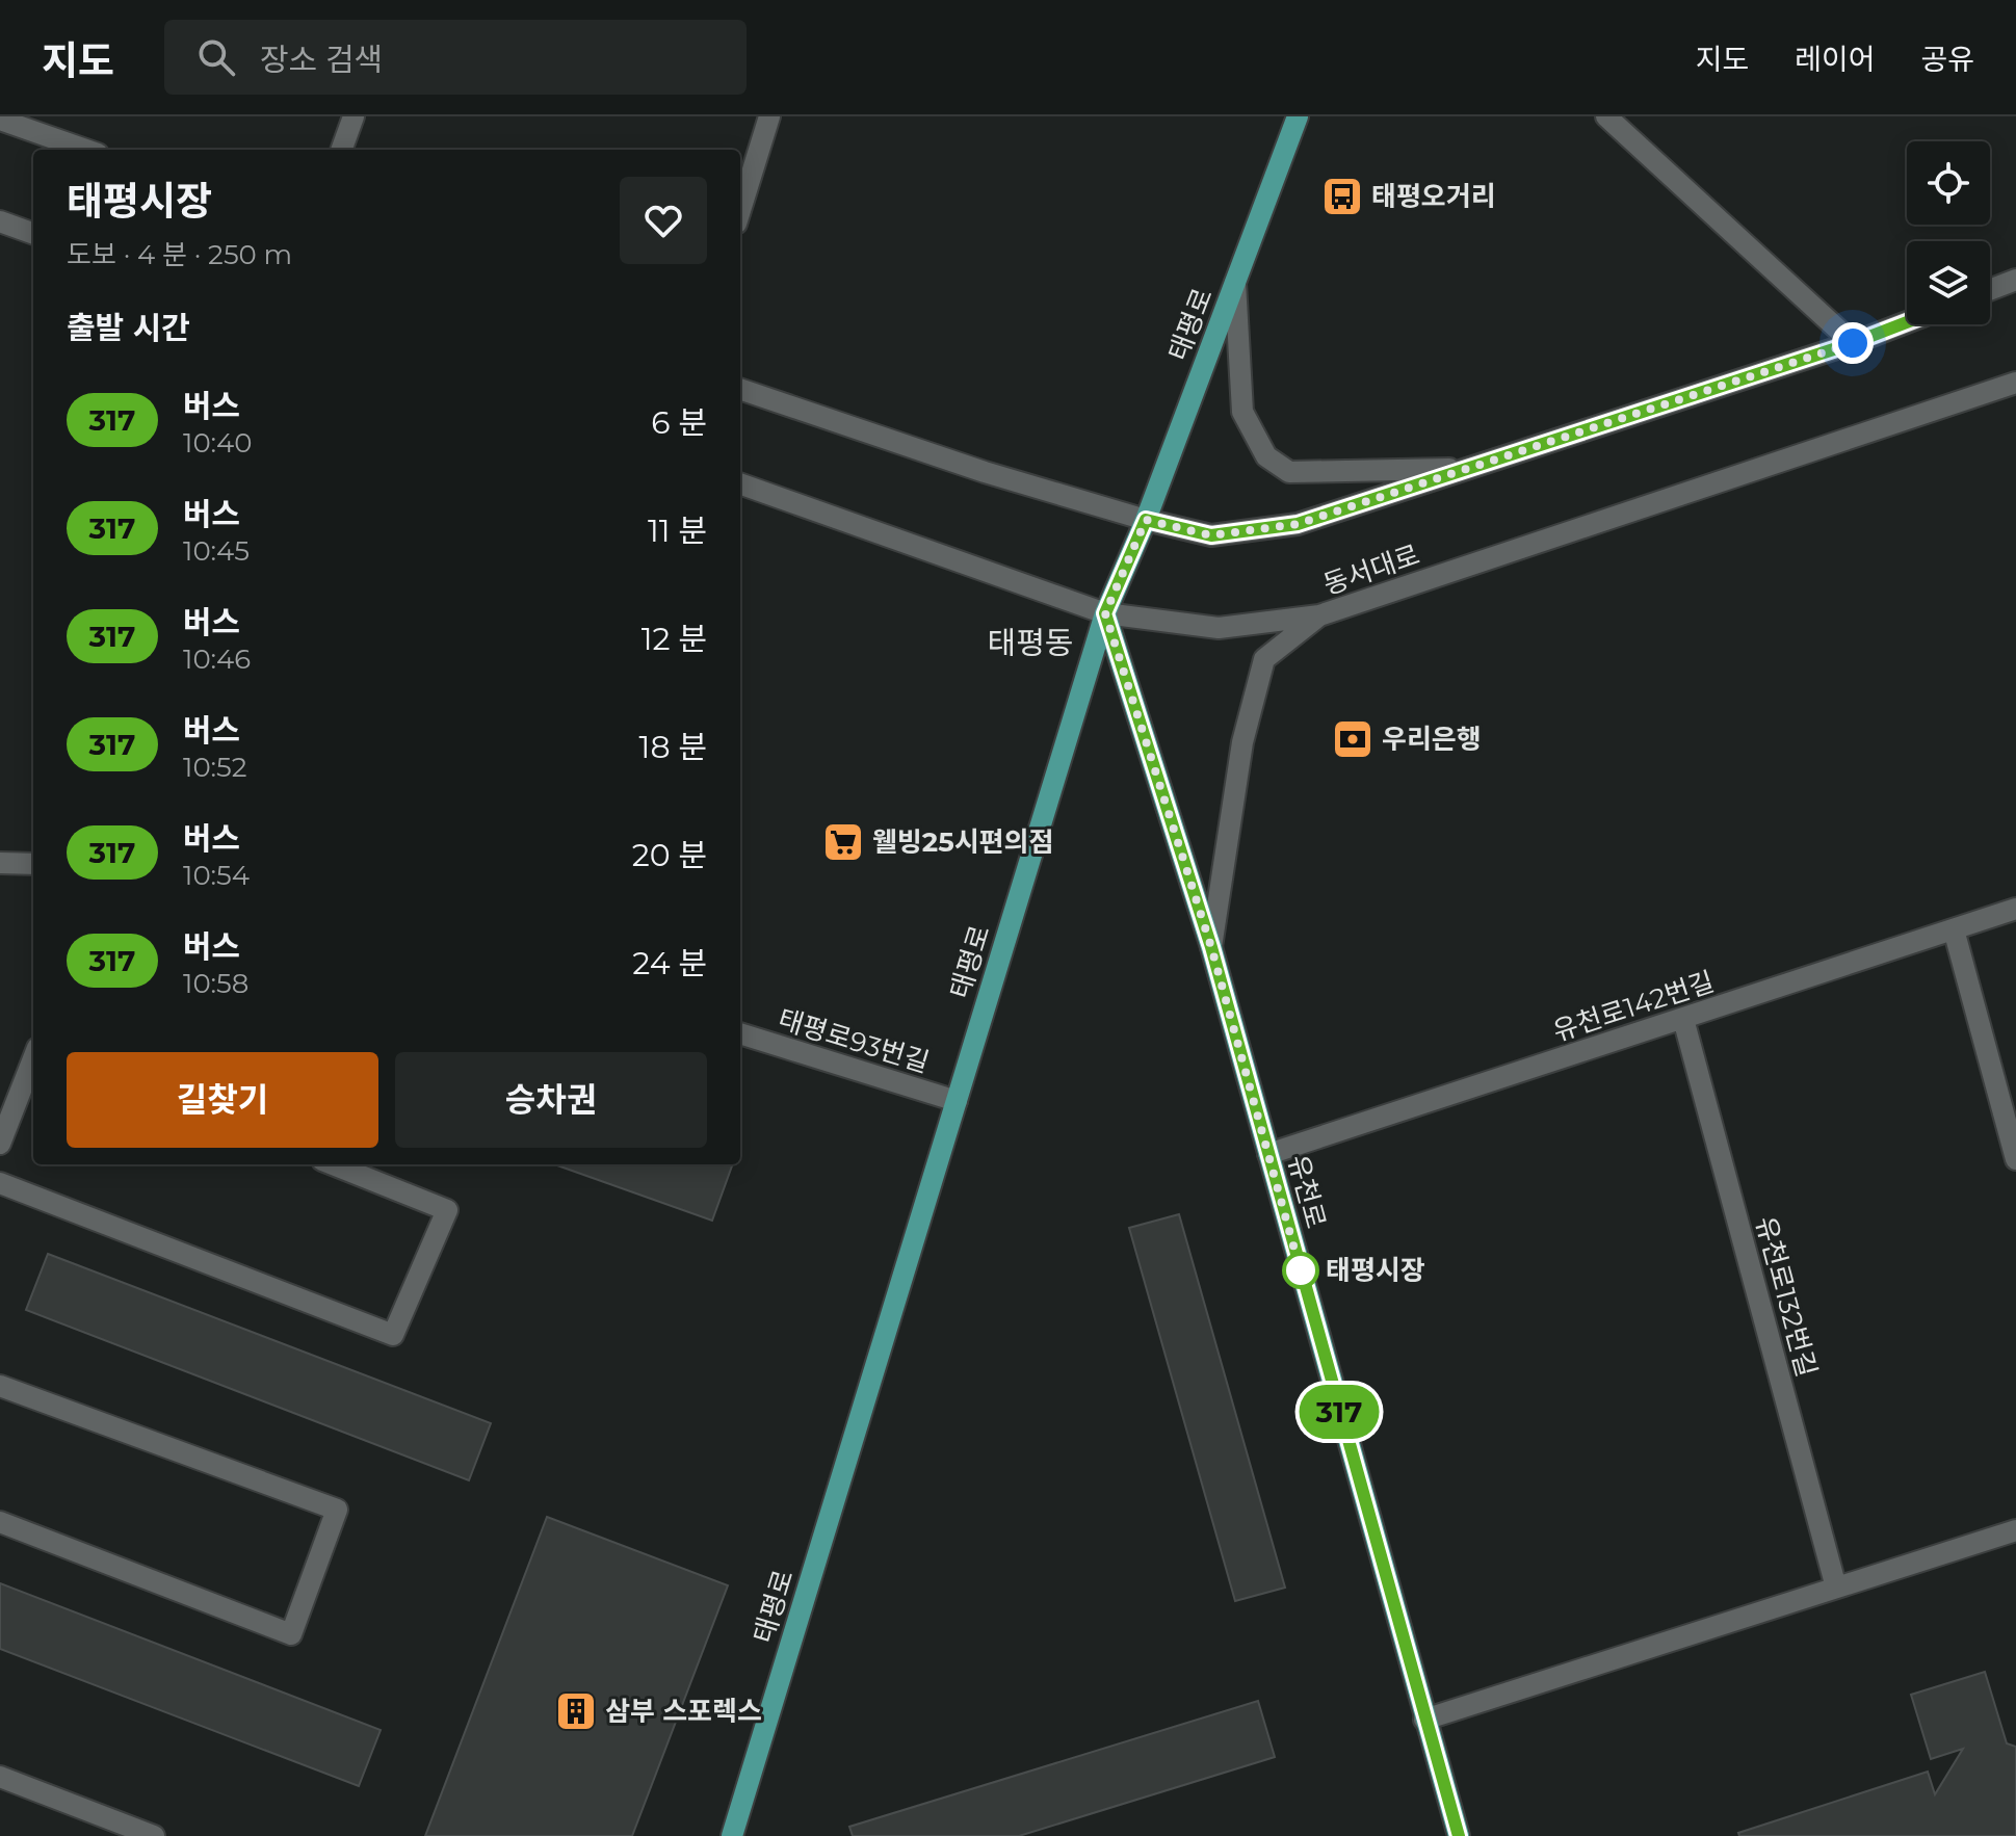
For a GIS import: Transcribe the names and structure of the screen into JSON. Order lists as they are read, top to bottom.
{
  "streets": {
    "main road": ["태평로", "유천로"],
    "street": [
      "동서대로",
      "유천로142번길",
      "태평로93번길",
      "유천로132번길"
    ]
  },
  "crossings": [
    ["태평로", "동서대로"],
    ["태평로", "태평로93번길"],
    ["태평로", "유천로"],
    ["동서대로", "유천로"],
    ["유천로142번길", "유천로"],
    ["유천로142번길", "유천로132번길"]
  ],
  "districts": ["태평동"],
  "places": {
    "bus stop": ["태평오거리"],
    "bank": ["우리은행"],
    "supermarket": ["웰빙25시편의점"],
    "other": ["태평시장"],
    "building": ["삼부 스포렉스"]
  },
  "lines": ["bus line 317"],
  "page": {
    "header": "지도",
    "search": "장소 검색",
    "nav": ["지도", "레이어", "공유"],
    "on_map": "317",
    "heading": [
      ["태평시장", "도보 · 4 분 · 250 m"],
      "출발 시간"
    ],
    "list": [
      {
        "mark": "317",
        "name": "버스",
        "note": "10:40",
        "value": "6 분"
      },
      {
        "mark": "317",
        "name": "버스",
        "note": "10:45",
        "value": "11 분"
      },
      {
        "mark": "317",
        "name": "버스",
        "note": "10:46",
        "value": "12 분"
      },
      {
        "mark": "317",
        "name": "버스",
        "note": "10:52",
        "value": "18 분"
      },
      {
        "mark": "317",
        "name": "버스",
        "note": "10:54",
        "value": "20 분"
      },
      {
        "mark": "317",
        "name": "버스",
        "note": "10:58",
        "value": "24 분"
      }
    ],
    "buttons": ["길찾기", "승차권"]
  }
}
